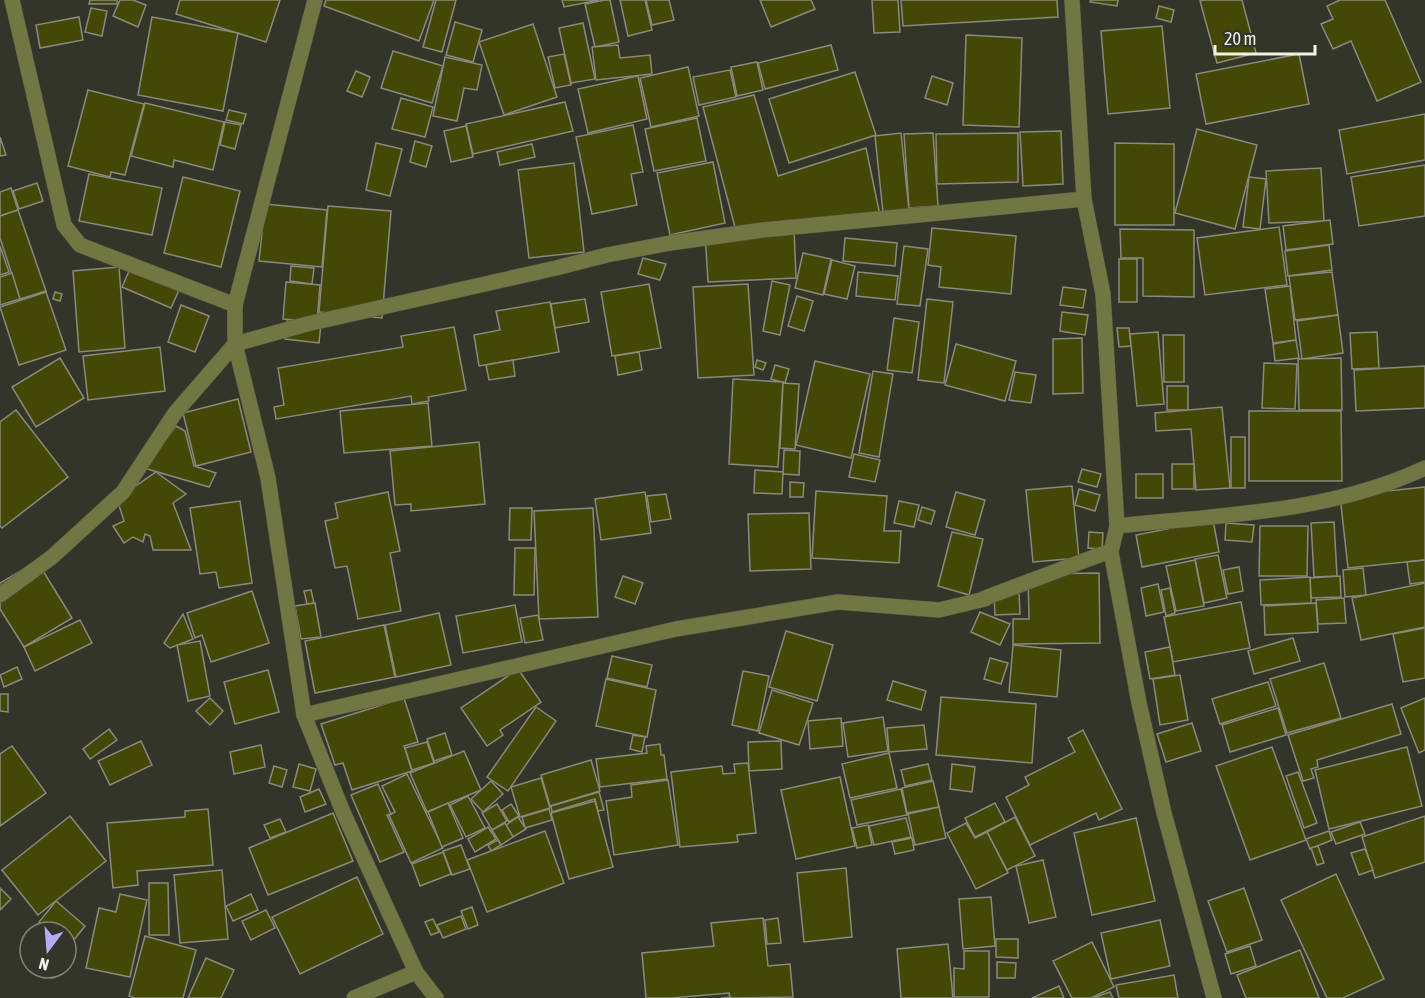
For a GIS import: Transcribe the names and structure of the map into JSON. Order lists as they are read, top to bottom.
{
  "scale_bar": "20 m",
  "north": "bottom"
}
